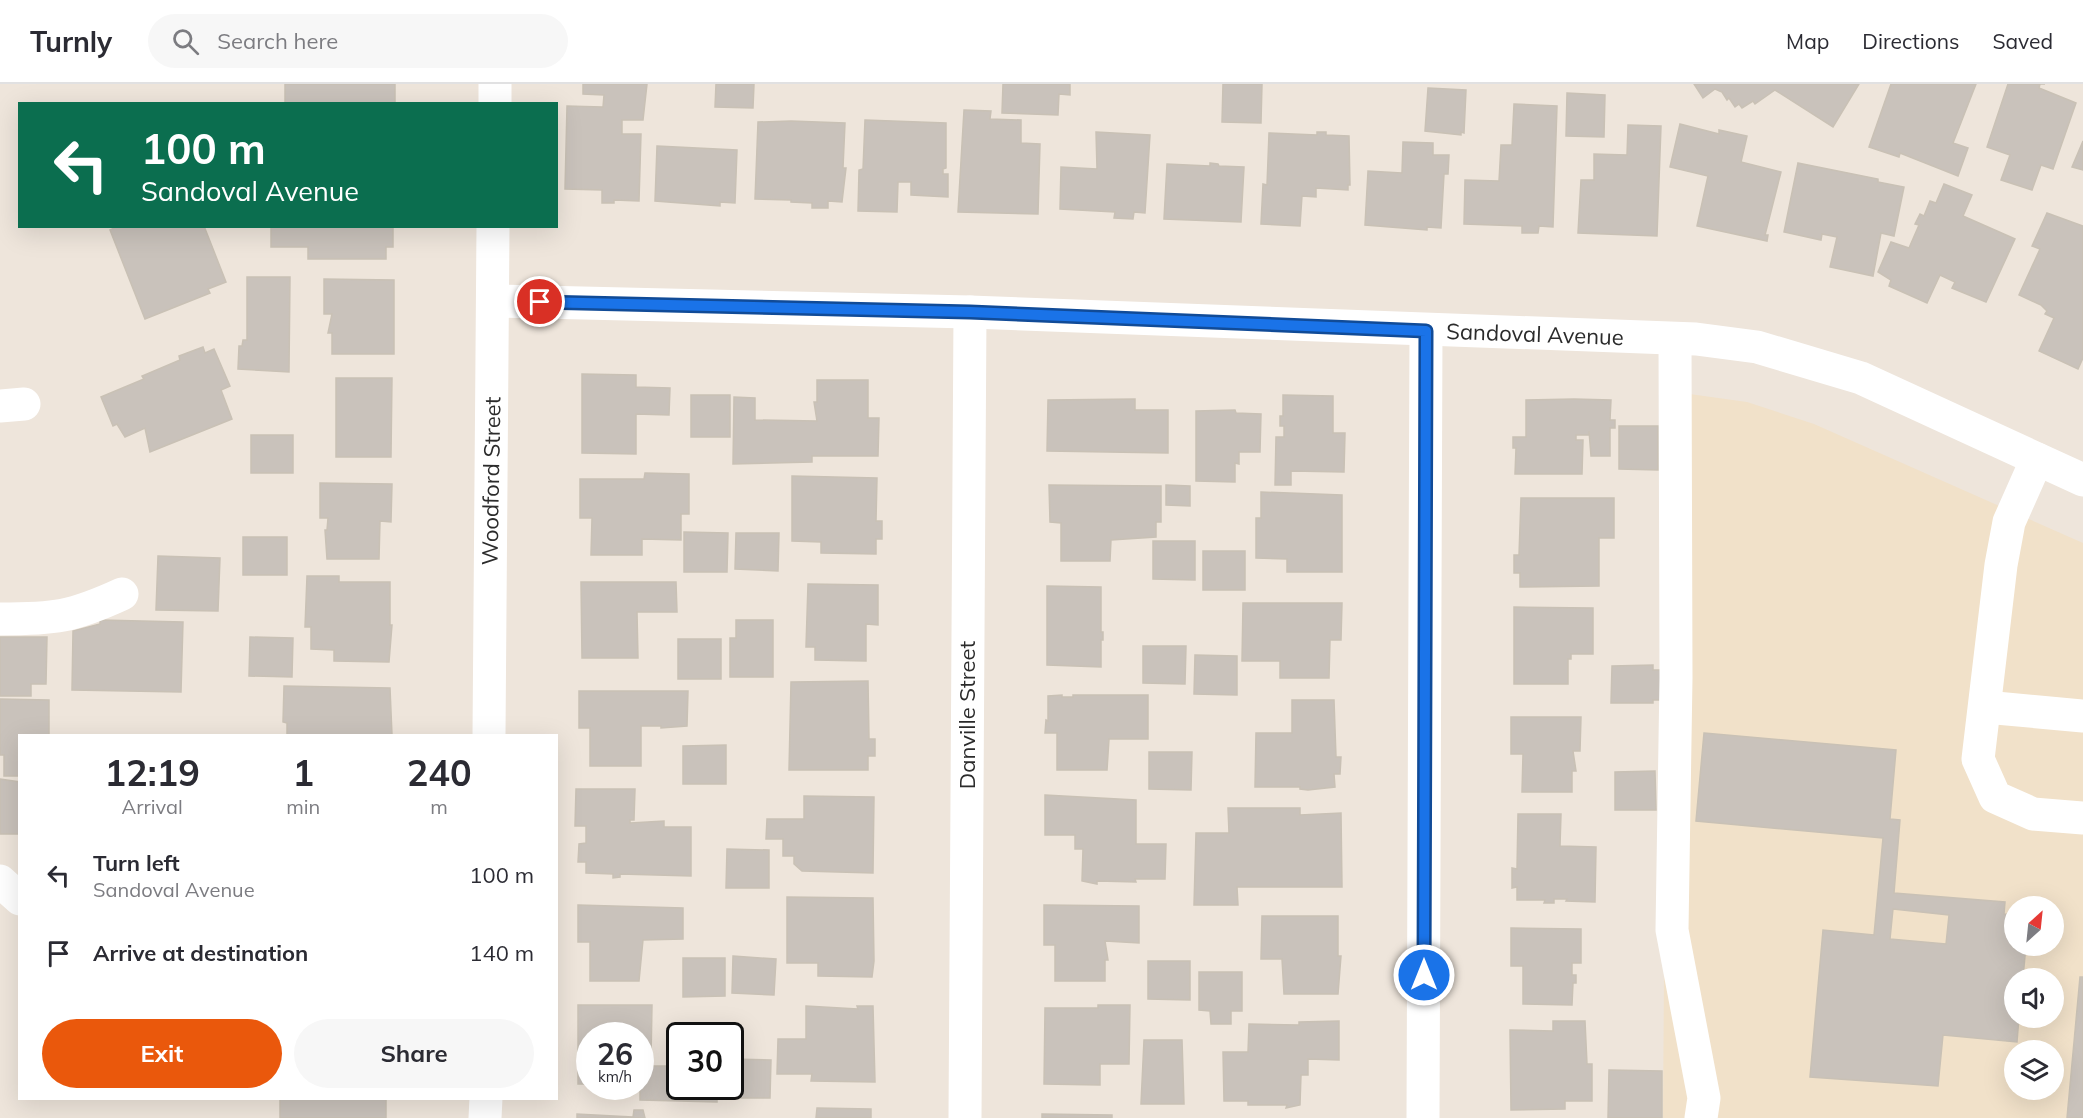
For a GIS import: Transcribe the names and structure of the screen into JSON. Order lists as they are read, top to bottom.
{
  "streets": {
    "street": ["Sandoval Avenue", "Woodford Street", "Danville Street"]
  },
  "crossings": [
    ["Sandoval Avenue", "Woodford Street"],
    ["Sandoval Avenue", "Danville Street"]
  ],
  "north": "top right",
  "page": {
    "header": "Turnly",
    "search": "Search here",
    "nav": ["Map", "Directions", "Saved"],
    "turn": ["100 m", "Sandoval Avenue"],
    "eta": [
      "12:19",
      "Arrival",
      "1",
      "min",
      "240",
      "m"
    ],
    "list": [
      {
        "name": "Turn left",
        "note": "Sandoval Avenue",
        "value": "100 m"
      },
      {
        "name": "Arrive at destination",
        "value": "140 m"
      }
    ],
    "buttons": ["Exit", "Share"],
    "speed": "26 km/h",
    "limit": "30"
  }
}
